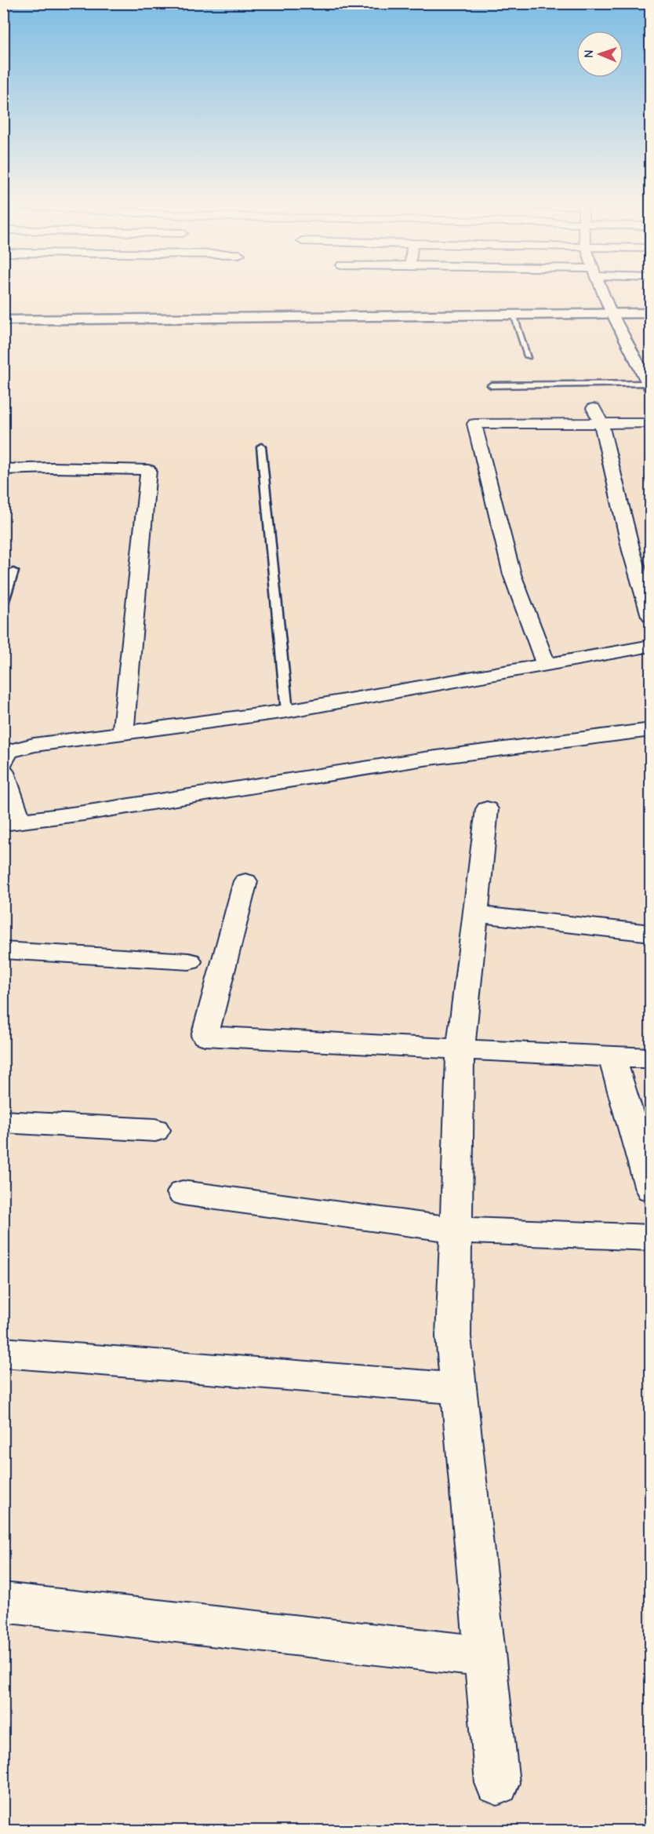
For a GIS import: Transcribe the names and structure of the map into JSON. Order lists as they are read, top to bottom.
{
  "north": "left"
}
